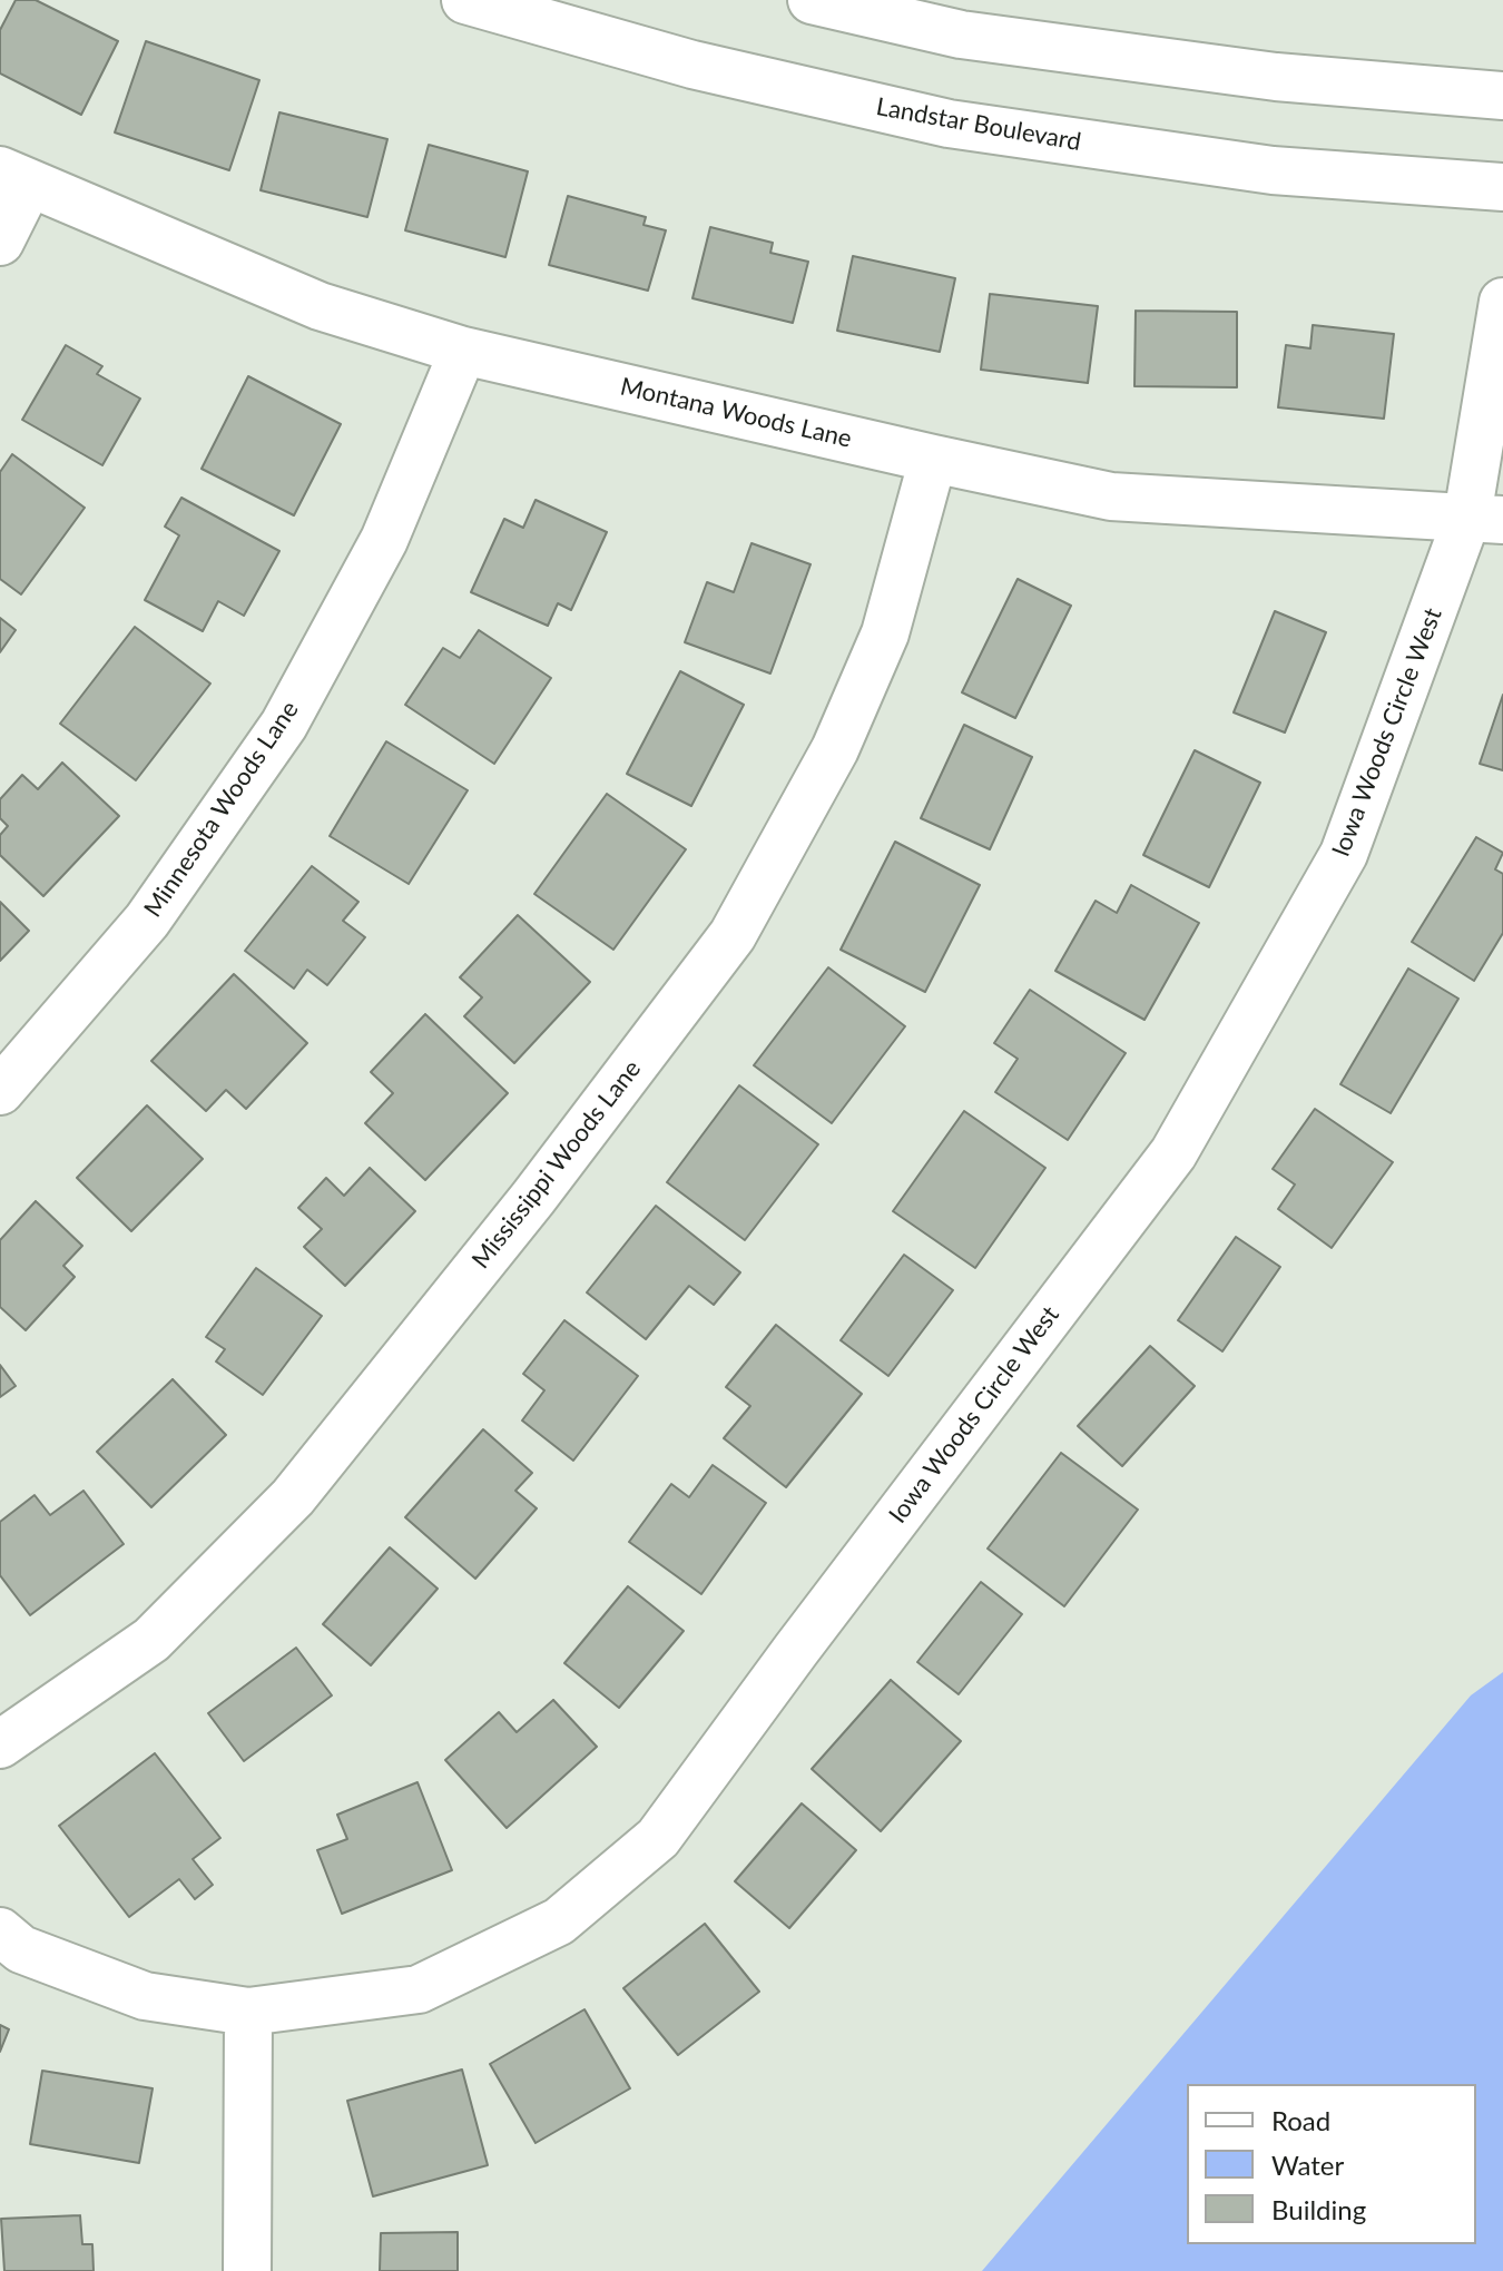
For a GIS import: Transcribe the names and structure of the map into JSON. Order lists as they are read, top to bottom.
{
  "streets": {
    "street": [
      "Landstar Boulevard",
      "Montana Woods Lane",
      "Iowa Woods Circle West",
      "Minnesota Woods Lane",
      "Mississippi Woods Lane"
    ]
  },
  "crossings": [
    ["Montana Woods Lane", "Iowa Woods Circle West"],
    ["Montana Woods Lane", "Minnesota Woods Lane"],
    ["Montana Woods Lane", "Mississippi Woods Lane"]
  ],
  "legend": ["Road", "Water", "Building"]
}
